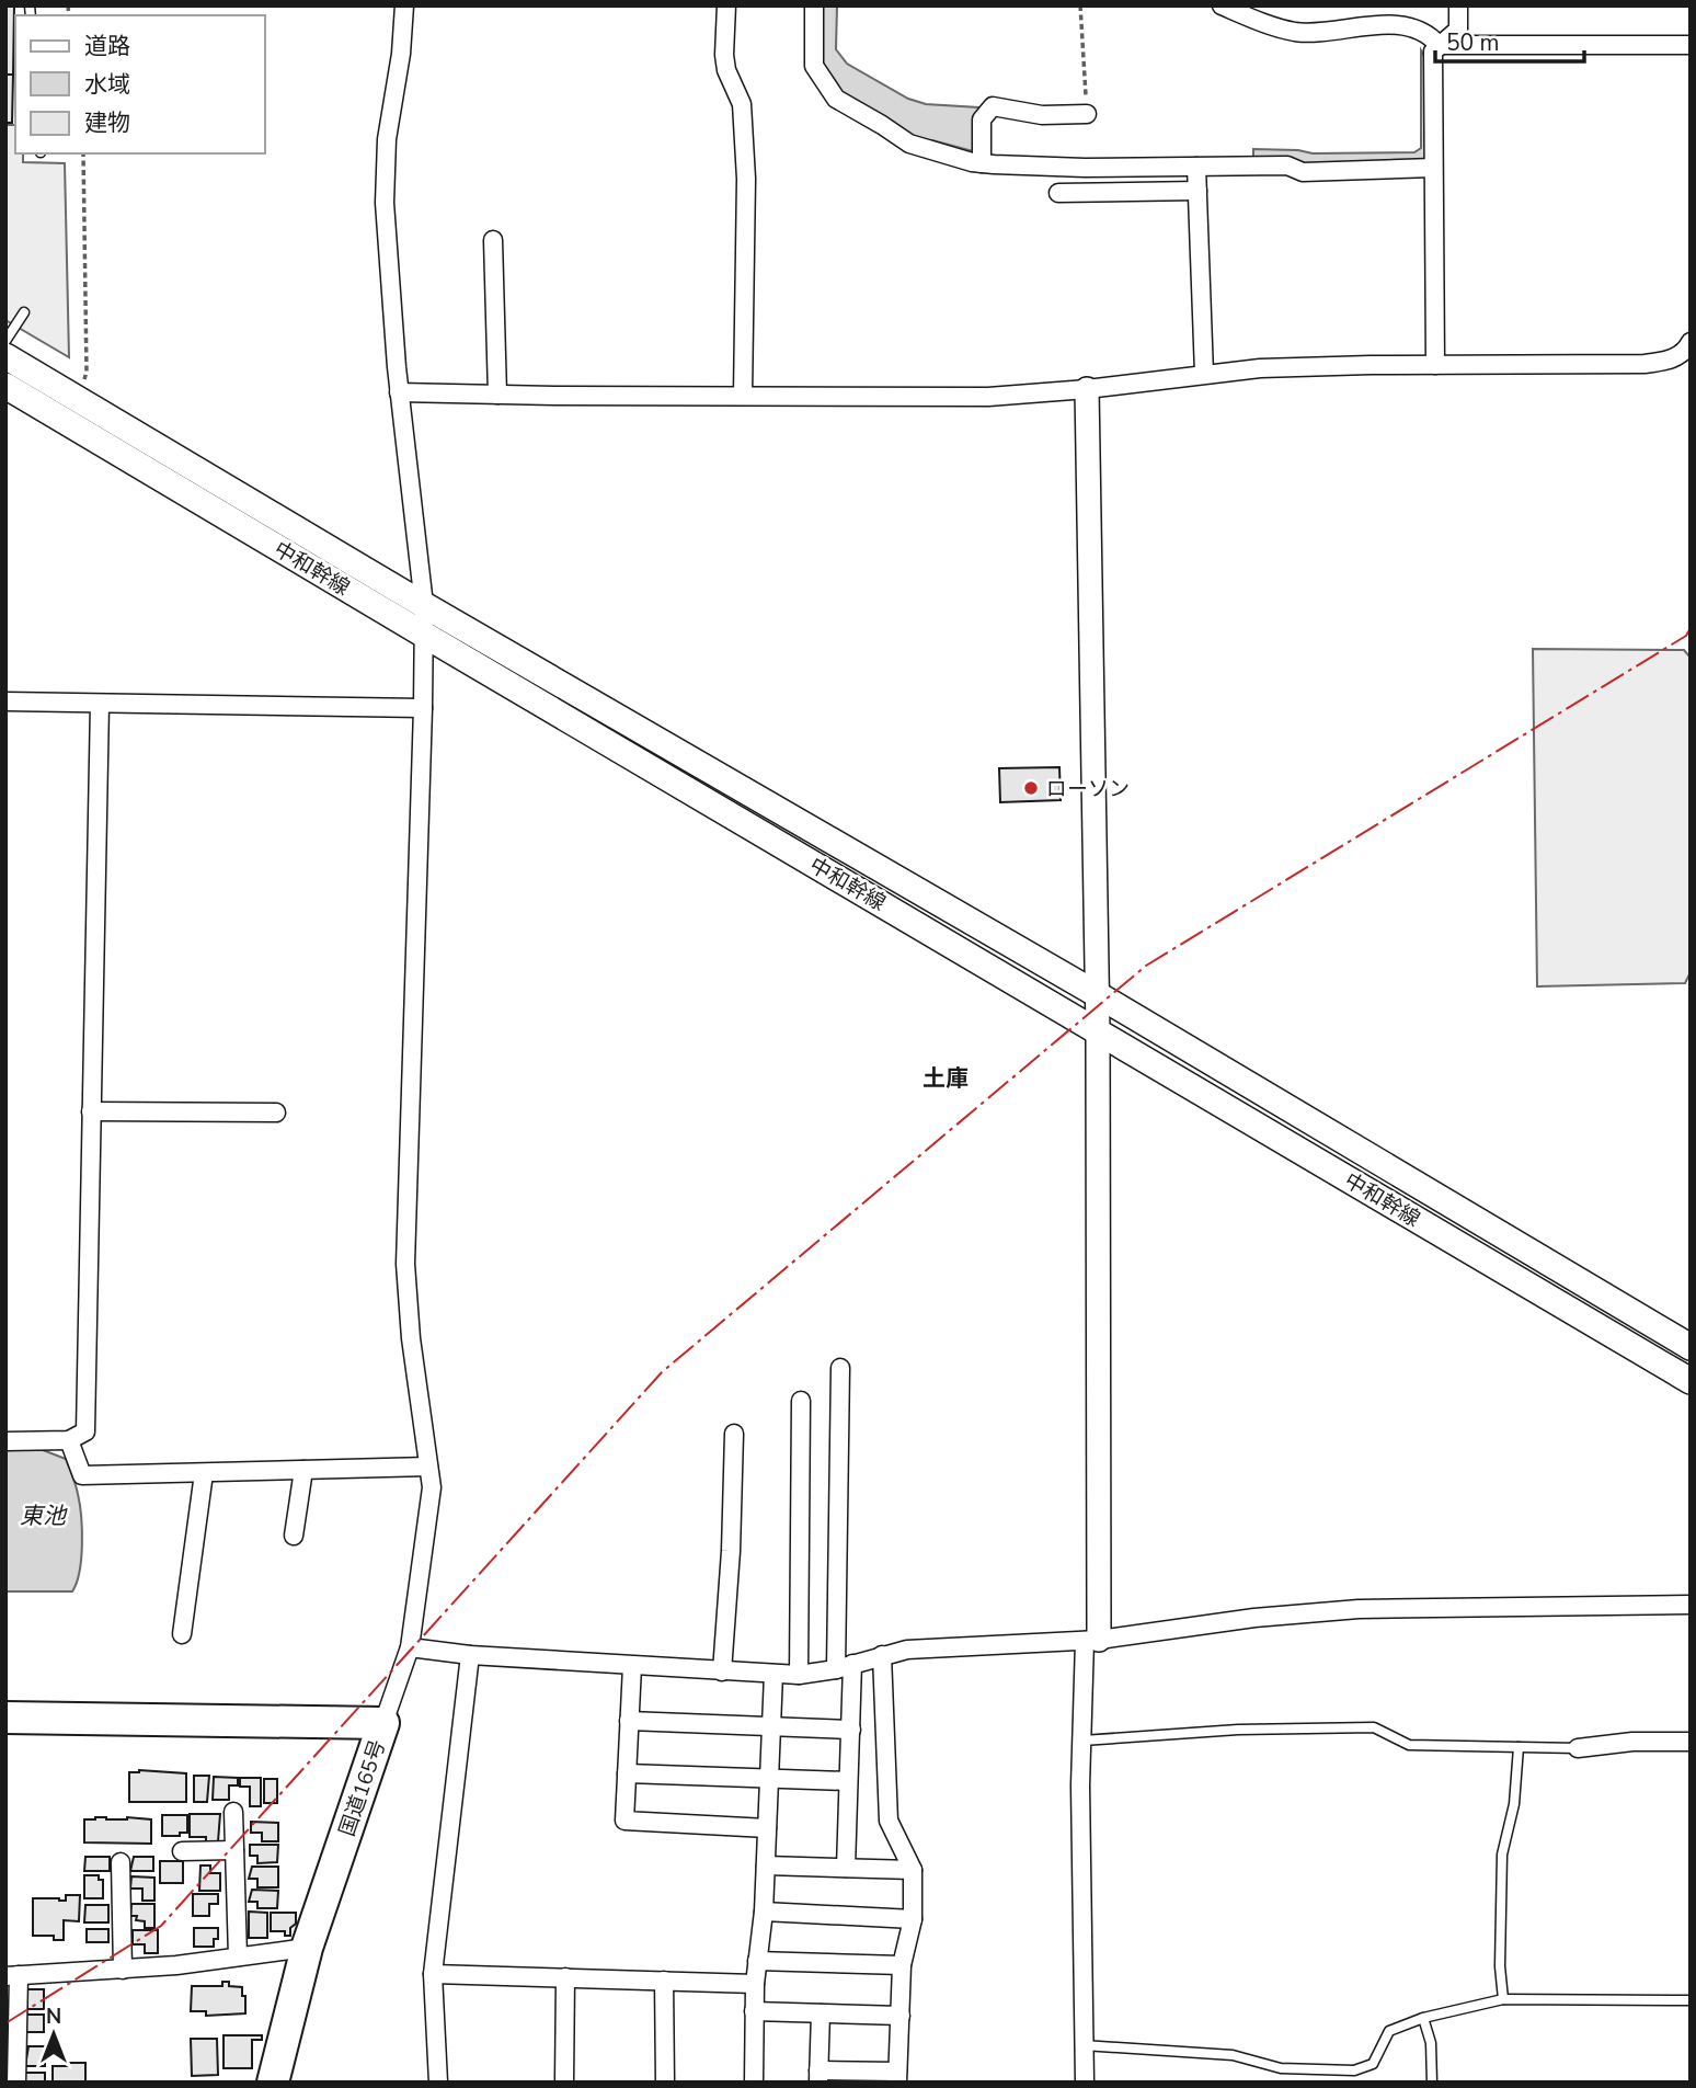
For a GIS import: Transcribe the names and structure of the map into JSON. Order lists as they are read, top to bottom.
{
  "streets": {
    "highway": ["国道165号"],
    "main road": ["中和幹線"]
  },
  "districts": ["土庫"],
  "water": ["東池"],
  "places": ["ローソン"],
  "legend": ["道路", "水域", "建物"],
  "scale_bar": "50 m",
  "north": "top"
}
